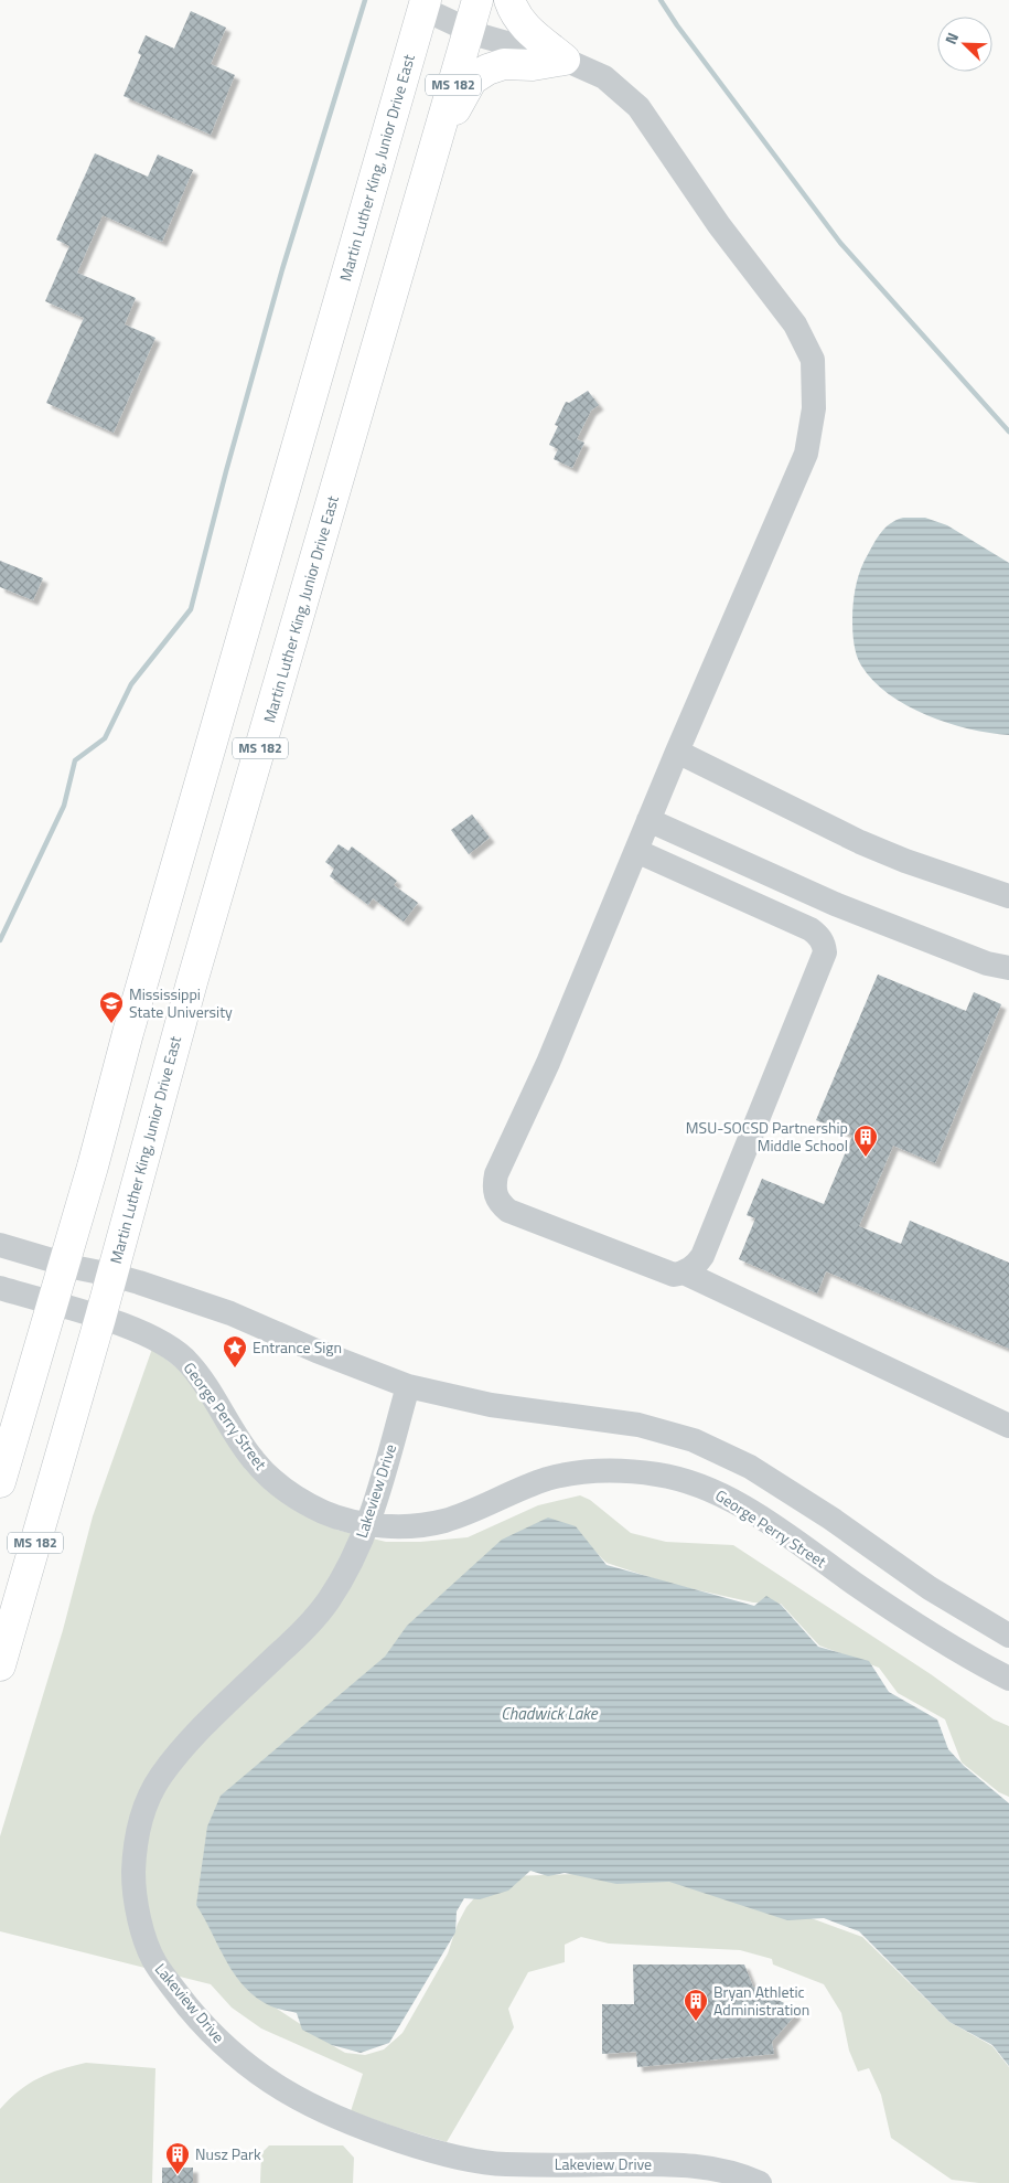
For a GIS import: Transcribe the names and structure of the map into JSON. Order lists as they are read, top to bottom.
{
  "streets": {
    "main road": ["MS 182", "Martin Luther King, Junior Drive East"],
    "street": ["George Perry Street", "Lakeview Drive"]
  },
  "crossings": [
    ["Martin Luther King, Junior Drive East", "George Perry Street"],
    ["George Perry Street", "Lakeview Drive"]
  ],
  "water": ["Chadwick Lake"],
  "places": {
    "school or university": ["Mississippi State University"],
    "building": ["MSU-SOCSD Partnership Middle School", "Bryan Athletic Administration", "Nusz Park"],
    "place": ["Entrance Sign"]
  },
  "north": "top left"
}
